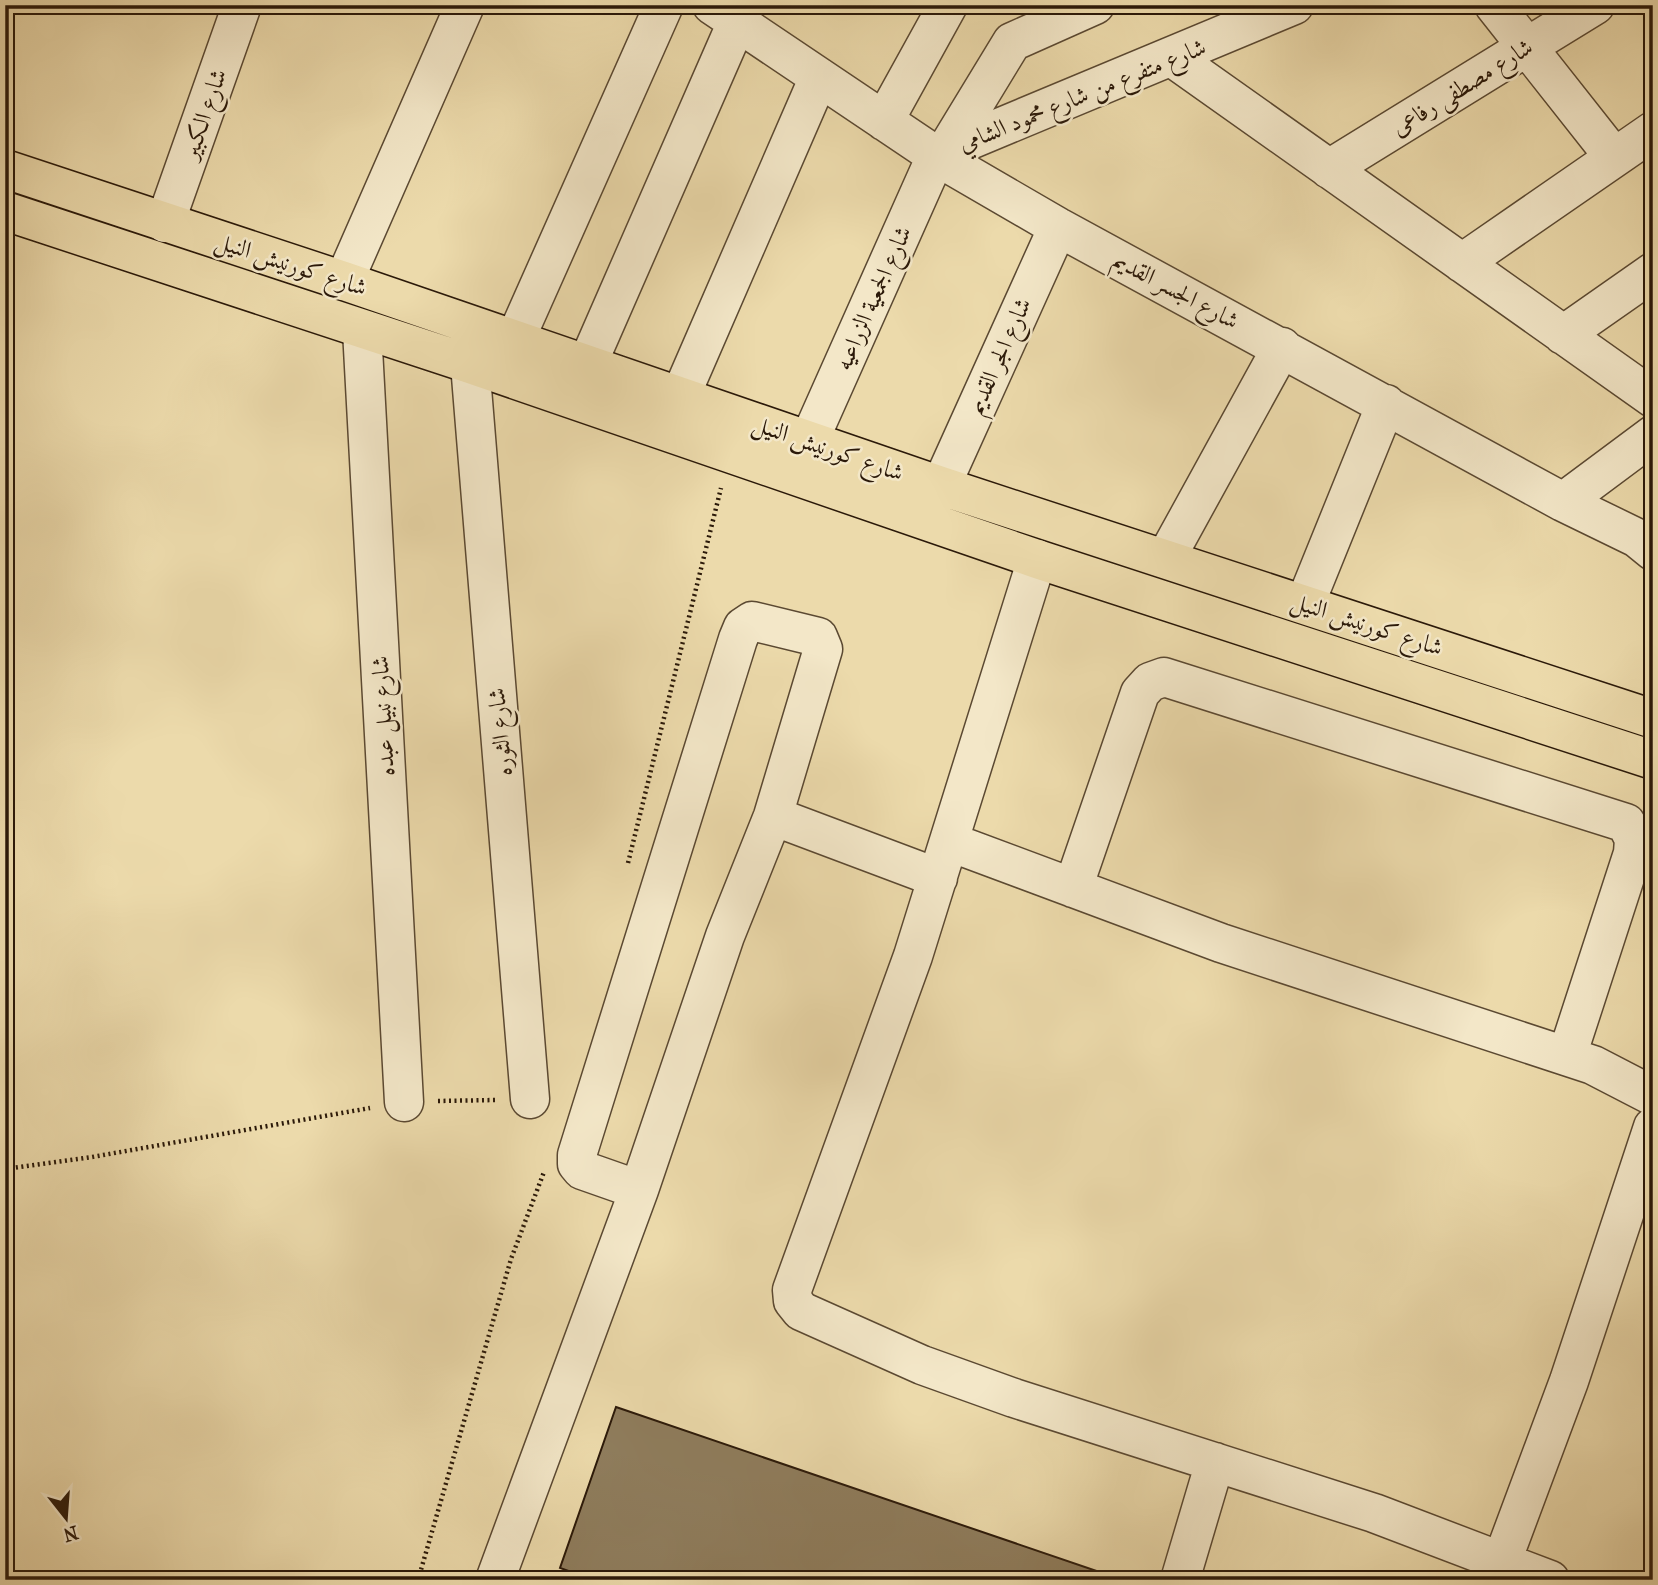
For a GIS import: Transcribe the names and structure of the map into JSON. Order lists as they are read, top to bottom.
{
  "streets": {
    "main road": ["شارع كورنيش النيل"],
    "street": [
      "شارع مصطفى رفاعى",
      "شارع متفرع من شارع محمود الشامي",
      "شارع الكبير",
      "شارع الجسر القديم",
      "شارع الجمعية الزراعيه",
      "شارع الجر القديم",
      "شارع نبيل عبده",
      "شارع الثوره"
    ]
  },
  "crossings": [
    ["شارع متفرع من شارع محمود الشامي", "شارع الجسر القديم"],
    ["شارع متفرع من شارع محمود الشامي", "شارع الجمعية الزراعيه"],
    ["شارع الكبير", "شارع كورنيش النيل"],
    ["شارع كورنيش النيل", "شارع الجمعية الزراعيه"],
    ["شارع كورنيش النيل", "شارع الجر القديم"],
    ["شارع كورنيش النيل", "شارع نبيل عبده"],
    ["شارع كورنيش النيل", "شارع الثوره"],
    ["شارع الجسر القديم", "شارع الجمعية الزراعيه"],
    ["شارع الجسر القديم", "شارع الجر القديم"]
  ],
  "north": "bottom"
}
